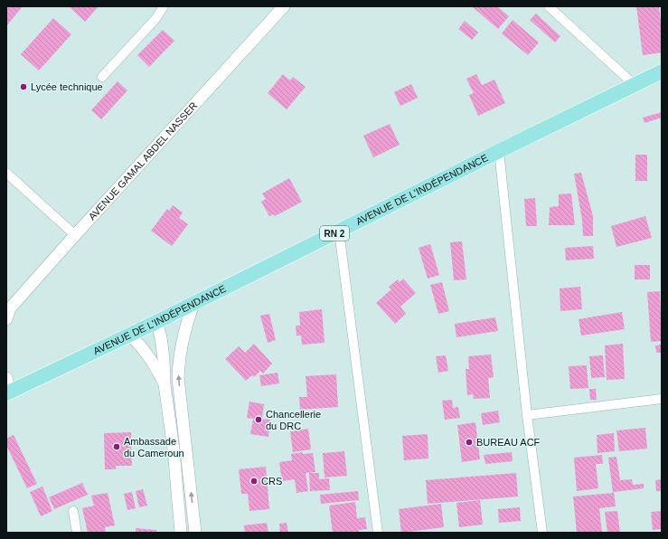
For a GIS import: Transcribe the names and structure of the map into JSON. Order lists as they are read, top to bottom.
{
  "streets": {
    "main road": ["AVENUE DE L'INDÉPENDANCE", "RN 2"],
    "street": ["AVENUE GAMAL ABDEL NASSER"]
  },
  "places": [
    "Lycée technique",
    "Chancellerie du DRC",
    "BUREAU ACF",
    "Ambassade du Cameroun",
    "CRS"
  ]
}
